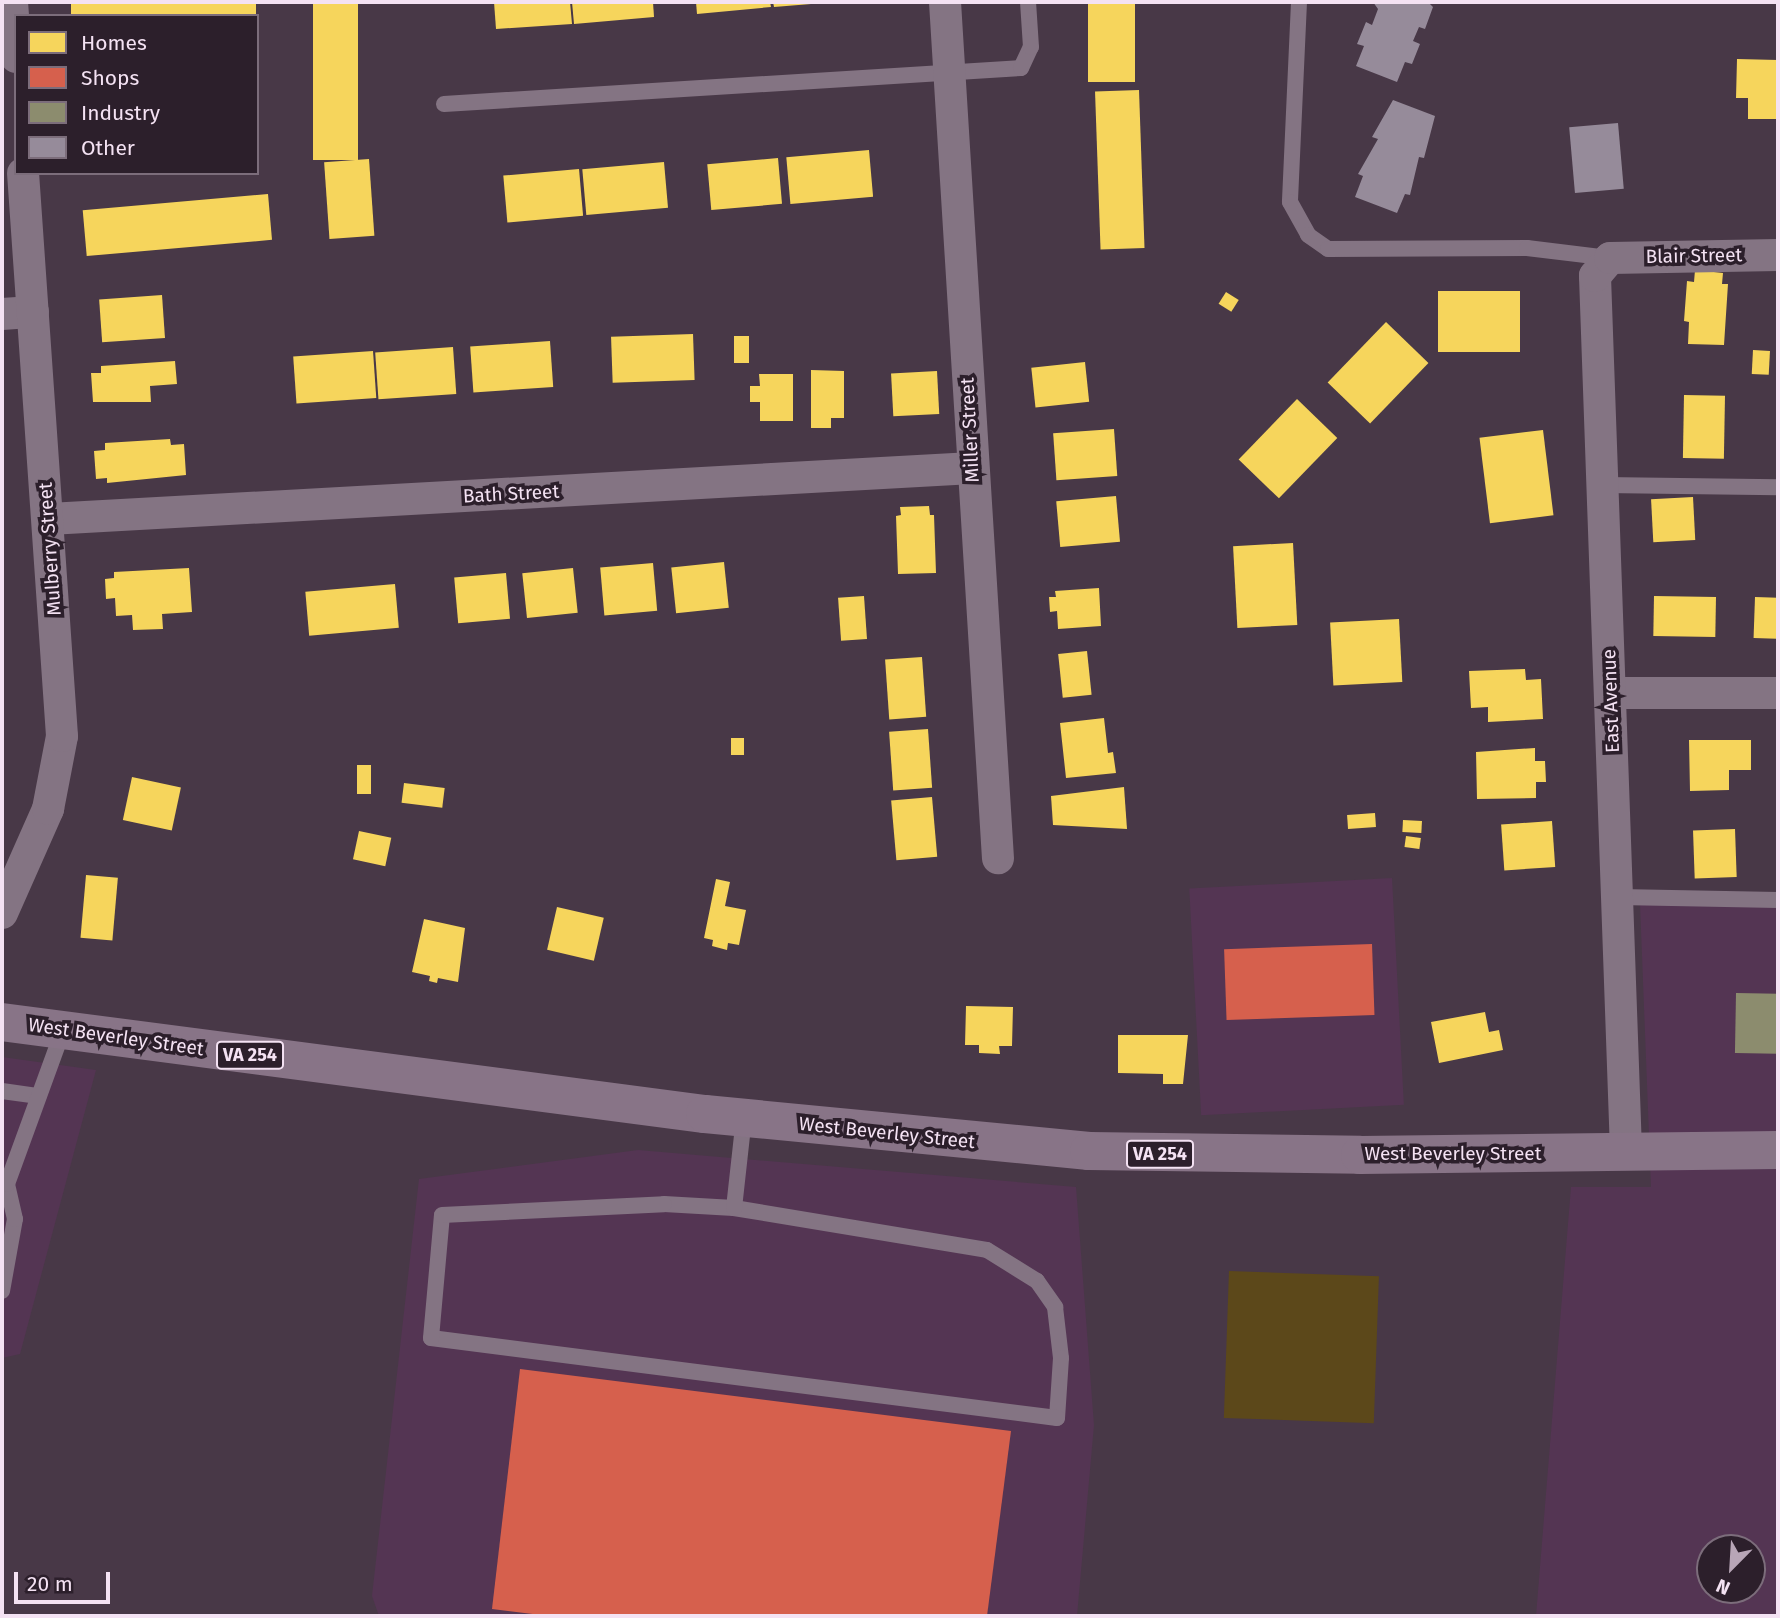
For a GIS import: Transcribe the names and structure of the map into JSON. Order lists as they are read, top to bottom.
{
  "streets": {
    "main road": ["West Beverley Street", "VA 254"],
    "street": [
      "Blair Street",
      "Miller Street",
      "Bath Street",
      "Mulberry Street",
      "East Avenue"
    ]
  },
  "crossings": [
    ["Blair Street", "East Avenue"],
    ["Miller Street", "Bath Street"],
    ["Bath Street", "Mulberry Street"],
    ["East Avenue", "West Beverley Street"]
  ],
  "legend": [
    "Homes",
    "Shops",
    "Industry",
    "Other"
  ],
  "scale_bar": "20 m",
  "north": "bottom left"
}
